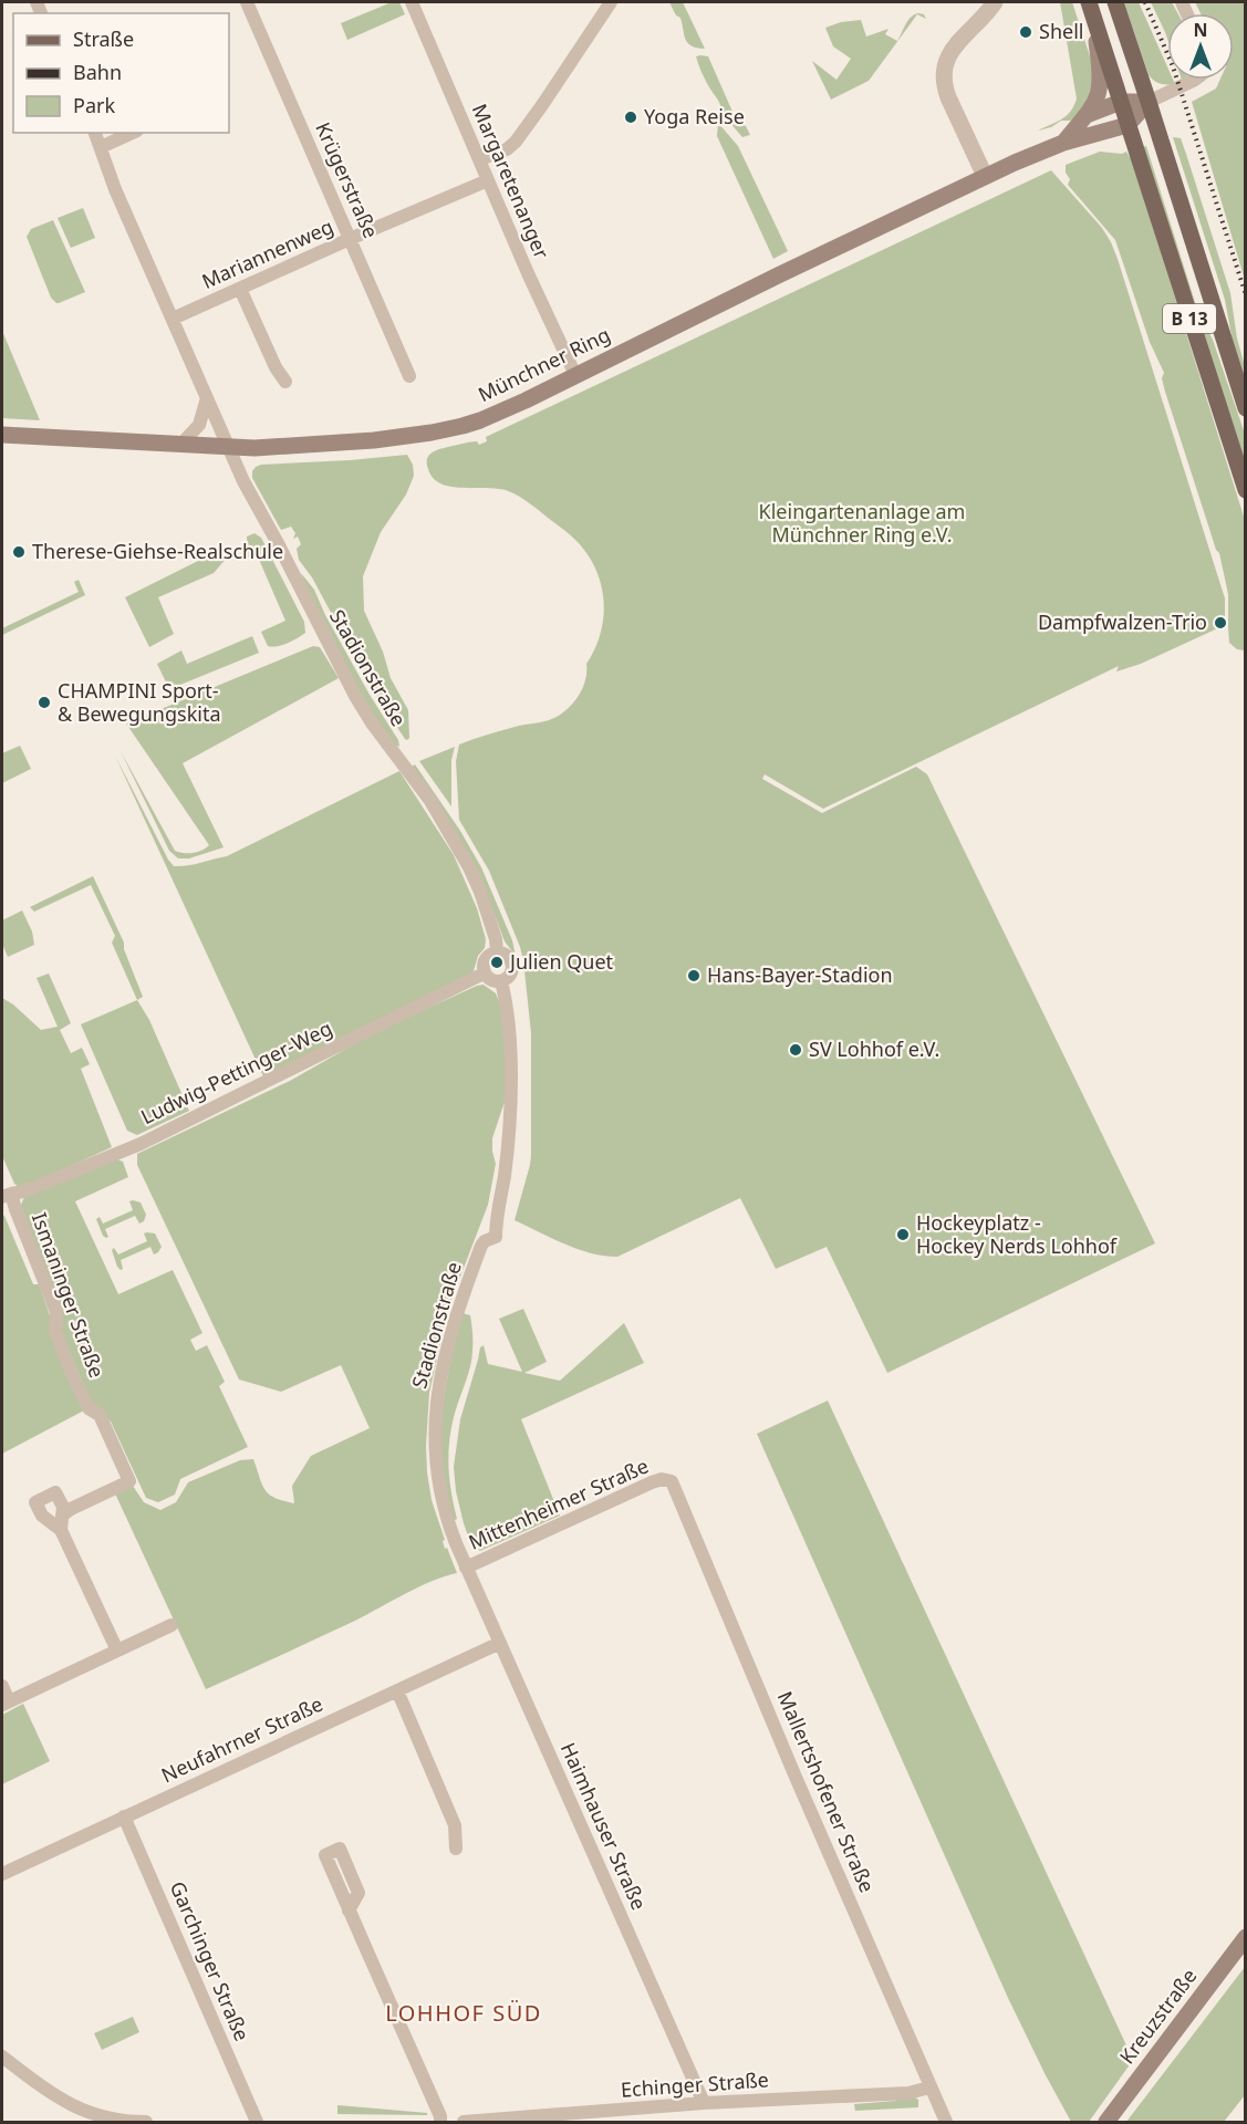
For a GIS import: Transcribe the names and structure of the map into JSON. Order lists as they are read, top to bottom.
{
  "streets": {
    "main road": ["B 13", "Münchner Ring", "Kreuzstraße"],
    "street": [
      "Krügerstraße",
      "Margaretenanger",
      "Mariannenweg",
      "Stadionstraße",
      "Ludwig-Pettinger-Weg",
      "Ismaninger Straße",
      "Mittenheimer Straße",
      "Neufahrner Straße",
      "Mallertshofener Straße",
      "Haimhauser Straße",
      "Garchinger Straße",
      "Echinger Straße"
    ]
  },
  "crossings": [
    ["Krügerstraße", "Mariannenweg"],
    ["Margaretenanger", "Mariannenweg"],
    ["Margaretenanger", "Münchner Ring"],
    ["Mariannenweg", "Stadionstraße"],
    ["B 13", "Münchner Ring"],
    ["Münchner Ring", "Stadionstraße"],
    ["Stadionstraße", "Ludwig-Pettinger-Weg"],
    ["Stadionstraße", "Mittenheimer Straße"],
    ["Stadionstraße", "Haimhauser Straße"],
    ["Ludwig-Pettinger-Weg", "Ismaninger Straße"],
    ["Mittenheimer Straße", "Mallertshofener Straße"],
    ["Mittenheimer Straße", "Haimhauser Straße"],
    ["Neufahrner Straße", "Haimhauser Straße"],
    ["Neufahrner Straße", "Garchinger Straße"],
    ["Mallertshofener Straße", "Echinger Straße"],
    ["Haimhauser Straße", "Echinger Straße"]
  ],
  "districts": ["LOHHOF SÜD"],
  "parks": ["Kleingartenanlage am Münchner Ring e.V."],
  "places": [
    "Shell",
    "Yoga Reise",
    "Therese-Giehse-Realschule",
    "Dampfwalzen-Trio",
    "CHAMPINI Sport- & Bewegungskita",
    "Julien Quet",
    "Hans-Bayer-Stadion",
    "SV Lohhof e.V.",
    "Hockeyplatz - Hockey Nerds Lohhof"
  ],
  "legend": ["Straße", "Bahn", "Park"],
  "north": "top"
}
